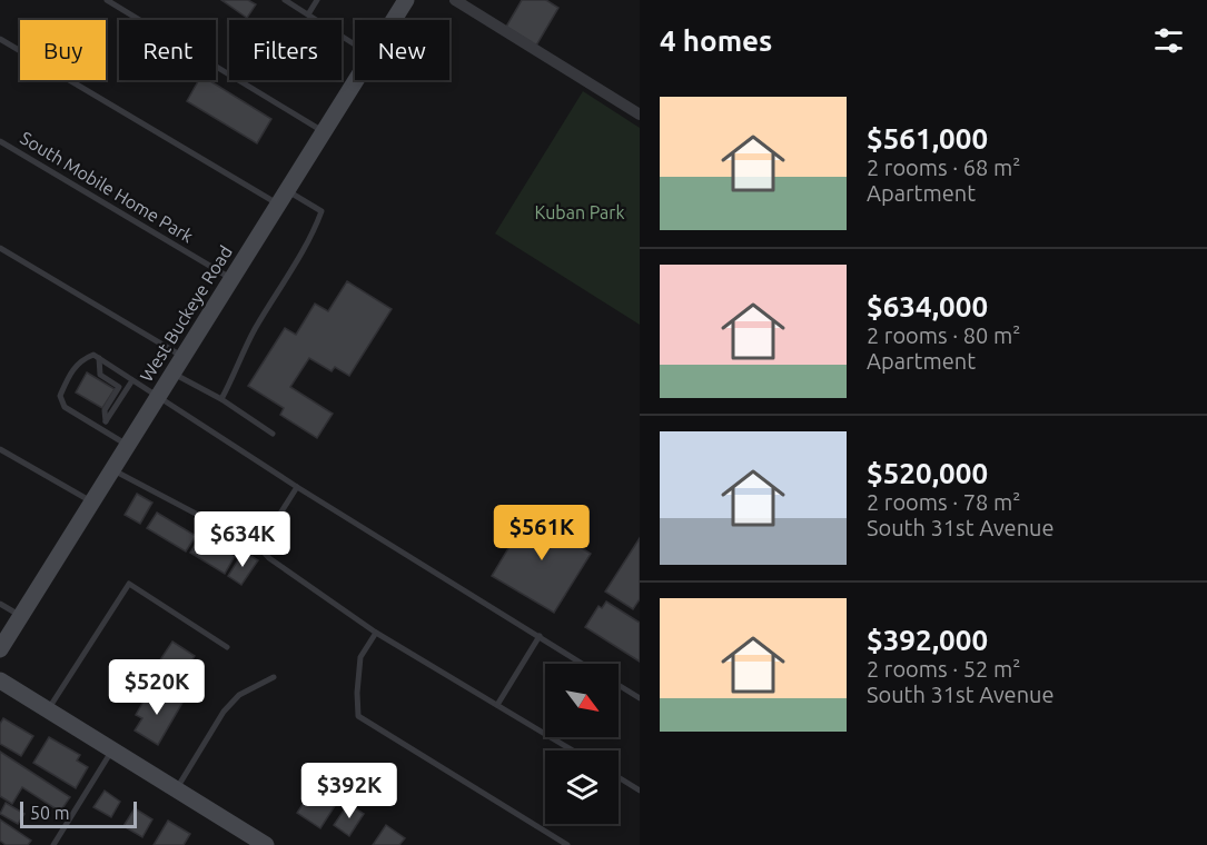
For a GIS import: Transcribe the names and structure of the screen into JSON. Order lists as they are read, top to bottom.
{
  "streets": {
    "main road": ["West Buckeye Road"],
    "lane": ["South Mobile Home Park"]
  },
  "crossings": [
    ["South Mobile Home Park", "West Buckeye Road"]
  ],
  "parks": ["Kuban Park"],
  "scale_bar": "50 m",
  "north": "bottom right",
  "page": {
    "heading": "4 homes",
    "chip": [
      "Buy",
      "Rent",
      "Filters",
      "New"
    ],
    "list": [
      {
        "name": "$561,000",
        "note": "2 rooms · 68 m² · Apartment"
      },
      {
        "name": "$634,000",
        "note": "2 rooms · 80 m² · Apartment"
      },
      {
        "name": "$520,000",
        "note": "2 rooms · 78 m² · South 31st Avenue"
      },
      {
        "name": "$392,000",
        "note": "2 rooms · 52 m² · South 31st Avenue"
      }
    ],
    "price": [
      "$561K",
      "$634K",
      "$520K",
      "$392K"
    ],
    "scale": "50 m"
  }
}
